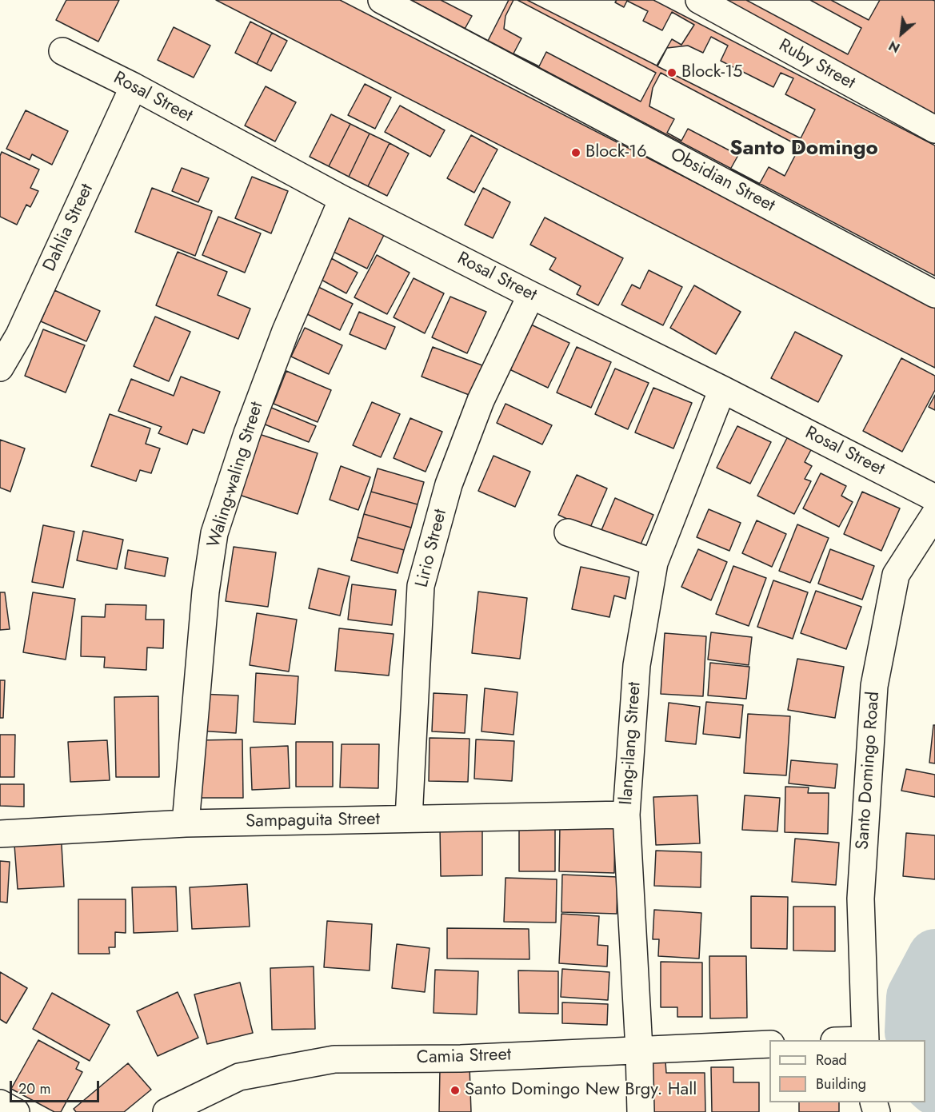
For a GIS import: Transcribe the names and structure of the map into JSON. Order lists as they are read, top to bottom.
{
  "streets": {
    "street": [
      "Ruby Street",
      "Rosal Street",
      "Obsidian Street",
      "Dahlia Street",
      "Waling-waling Street",
      "Lirio Street",
      "Ilang-ilang Street",
      "Santo Domingo Road",
      "Sampaguita Street",
      "Camia Street"
    ]
  },
  "crossings": [
    ["Rosal Street", "Dahlia Street"],
    ["Rosal Street", "Waling-waling Street"],
    ["Rosal Street", "Lirio Street"],
    ["Rosal Street", "Ilang-ilang Street"],
    ["Waling-waling Street", "Sampaguita Street"],
    ["Lirio Street", "Sampaguita Street"],
    ["Ilang-ilang Street", "Sampaguita Street"],
    ["Ilang-ilang Street", "Camia Street"]
  ],
  "districts": ["Santo Domingo"],
  "places": ["Block-15", "Block-16", "Santo Domingo New Brgy. Hall"],
  "legend": ["Road", "Building"],
  "scale_bar": "20 m",
  "north": "bottom left"
}
